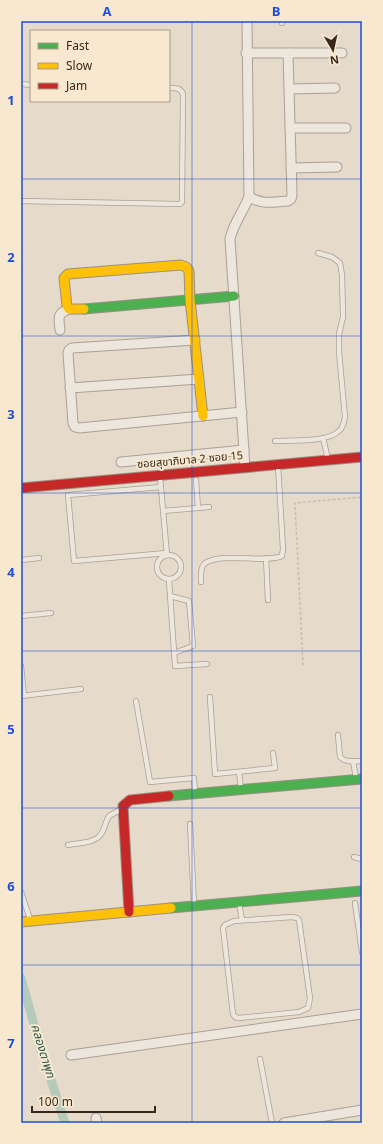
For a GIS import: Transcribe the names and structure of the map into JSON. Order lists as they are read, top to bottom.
{
  "streets": {
    "street": ["ซอยสุขาภิบาล 2 ซอย 15"]
  },
  "water": ["คลองตาพุก"],
  "legend": ["Fast", "Slow", "Jam"],
  "scale_bar": "100 m",
  "north": "bottom",
  "grid": {
    "columns": ["A", "B"],
    "rows": [
      "1",
      "2",
      "3",
      "4",
      "5",
      "6",
      "7"
    ]
  }
}
